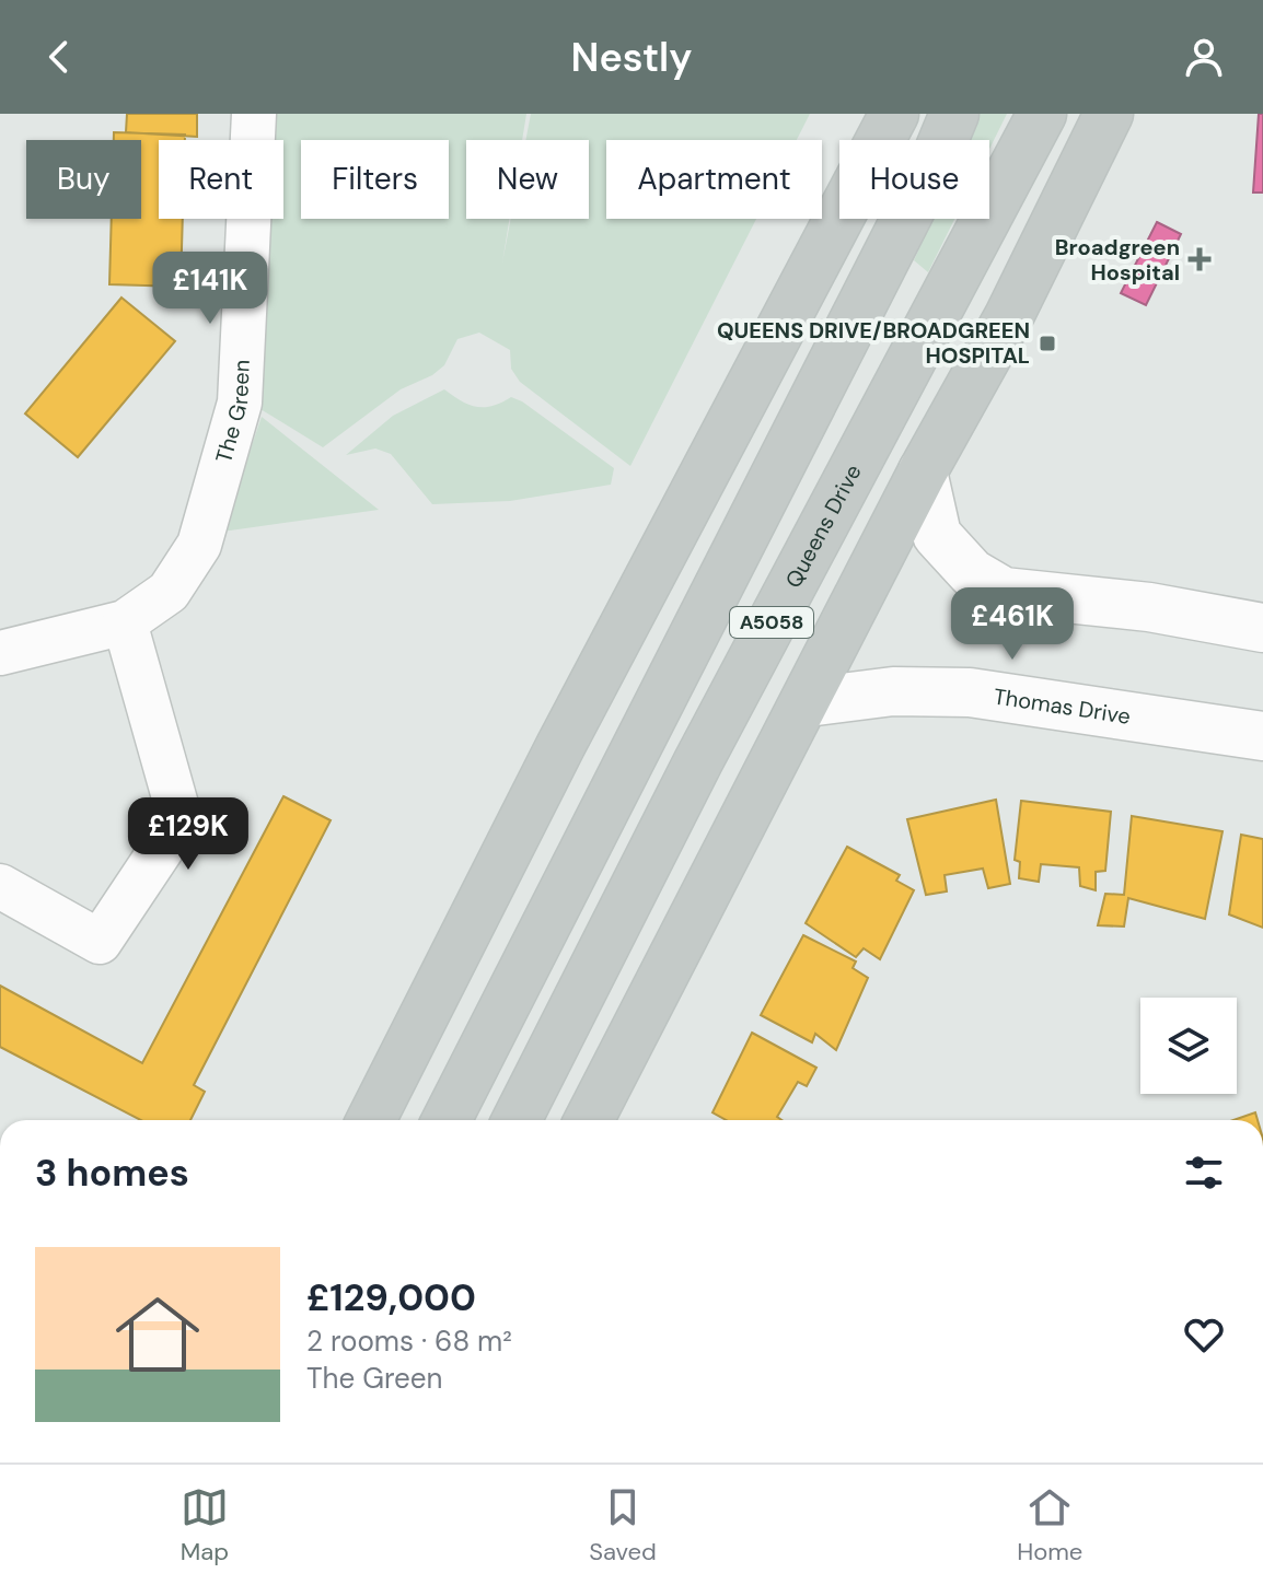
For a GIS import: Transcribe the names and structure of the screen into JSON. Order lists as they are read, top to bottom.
{
  "streets": {
    "highway": ["Queens Drive", "A5058"],
    "street": ["The Green", "Thomas Drive"]
  },
  "places": {
    "health": ["Broadgreen Hospital"],
    "transit": ["QUEENS DRIVE/BROADGREEN HOSPITAL"]
  },
  "page": {
    "header": "Nestly",
    "chip": [
      "Buy",
      "Rent",
      "Filters",
      "New",
      "Apartment",
      "House"
    ],
    "price": ["£141K", "£461K", "£129K"],
    "heading": "3 homes",
    "list": [
      {
        "name": "£129,000",
        "note": "2 rooms · 68 m² · The Green"
      }
    ],
    "tabs": ["Map", "Saved", "Home"]
  }
}
